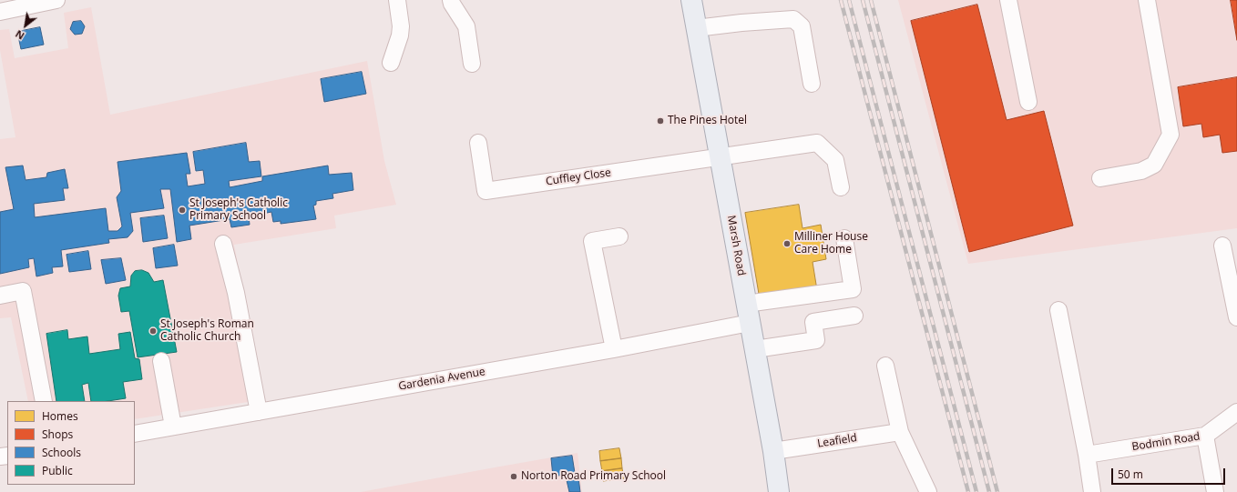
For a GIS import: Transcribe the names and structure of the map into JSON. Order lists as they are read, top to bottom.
{
  "streets": {
    "main road": ["Marsh Road"],
    "street": [
      "Cuffley Close",
      "Gardenia Avenue",
      "Leafield",
      "Bodmin Road"
    ]
  },
  "crossings": [
    ["Cuffley Close", "Marsh Road"],
    ["Marsh Road", "Gardenia Avenue"],
    ["Marsh Road", "Leafield"]
  ],
  "places": [
    "The Pines Hotel",
    "St Joseph's Catholic Primary School",
    "Milliner House Care Home",
    "St Joseph's Roman Catholic Church",
    "Norton Road Primary School"
  ],
  "legend": [
    "Homes",
    "Shops",
    "Schools",
    "Public"
  ],
  "scale_bar": "50 m",
  "north": "bottom left"
}
